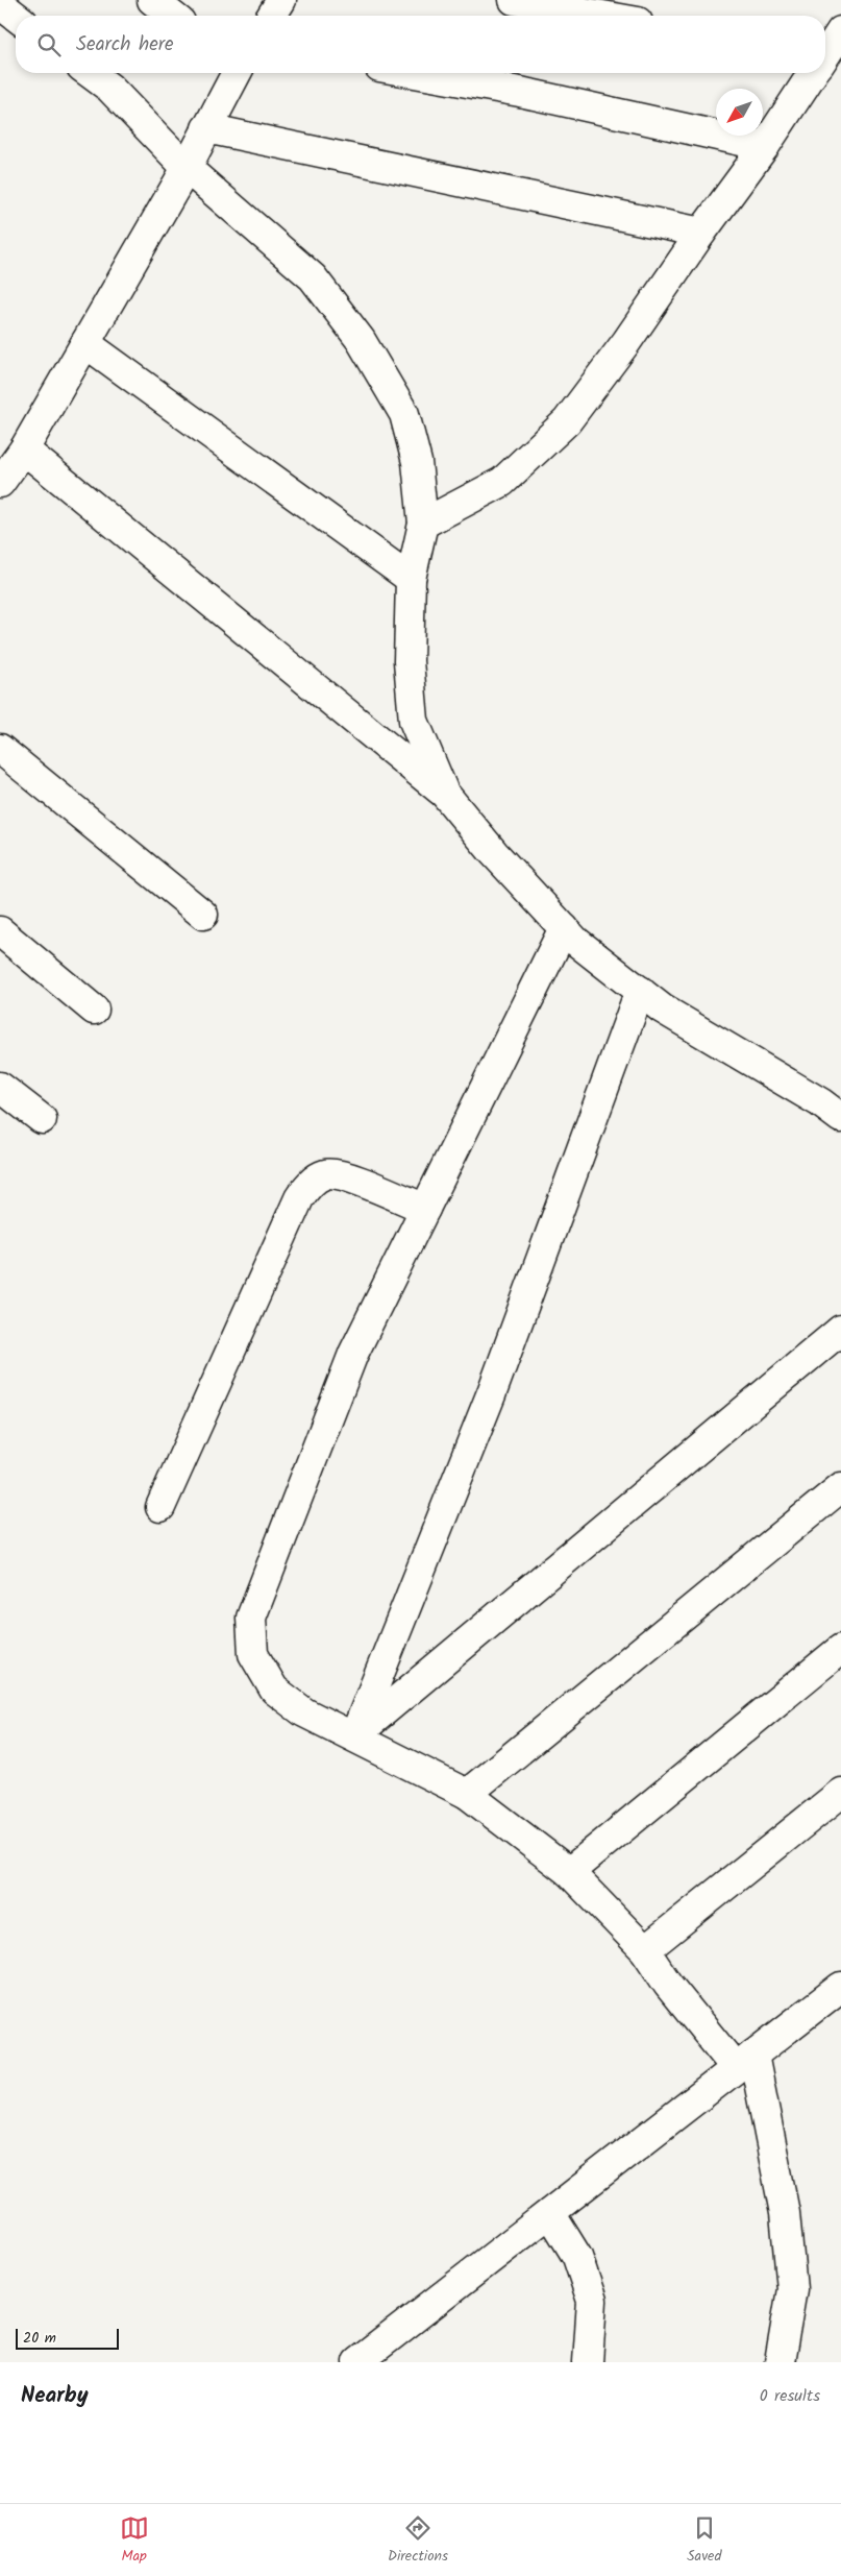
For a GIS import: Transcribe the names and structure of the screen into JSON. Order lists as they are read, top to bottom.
{
  "scale_bar": "20 m",
  "north": "bottom left",
  "page": {
    "search": "Search here",
    "scale": "20 m",
    "heading": ["Nearby", "0 results"],
    "nav": ["Map", "Directions", "Saved"]
  }
}
